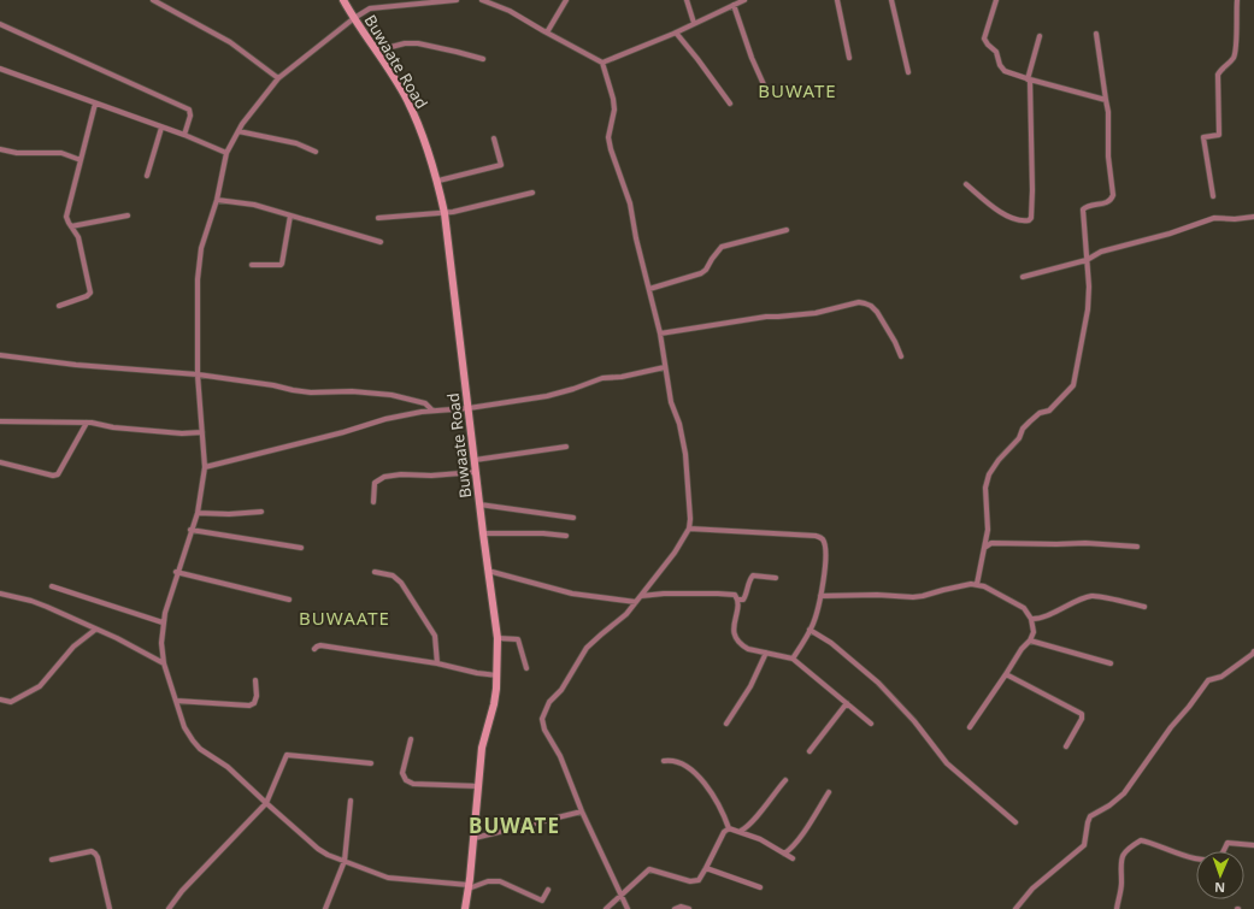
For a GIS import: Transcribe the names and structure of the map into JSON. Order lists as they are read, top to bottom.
{
  "streets": {
    "street": ["Buwaate Road"]
  },
  "districts": ["BUWATE", "BUWAATE", "BUWATE"],
  "north": "bottom"
}
